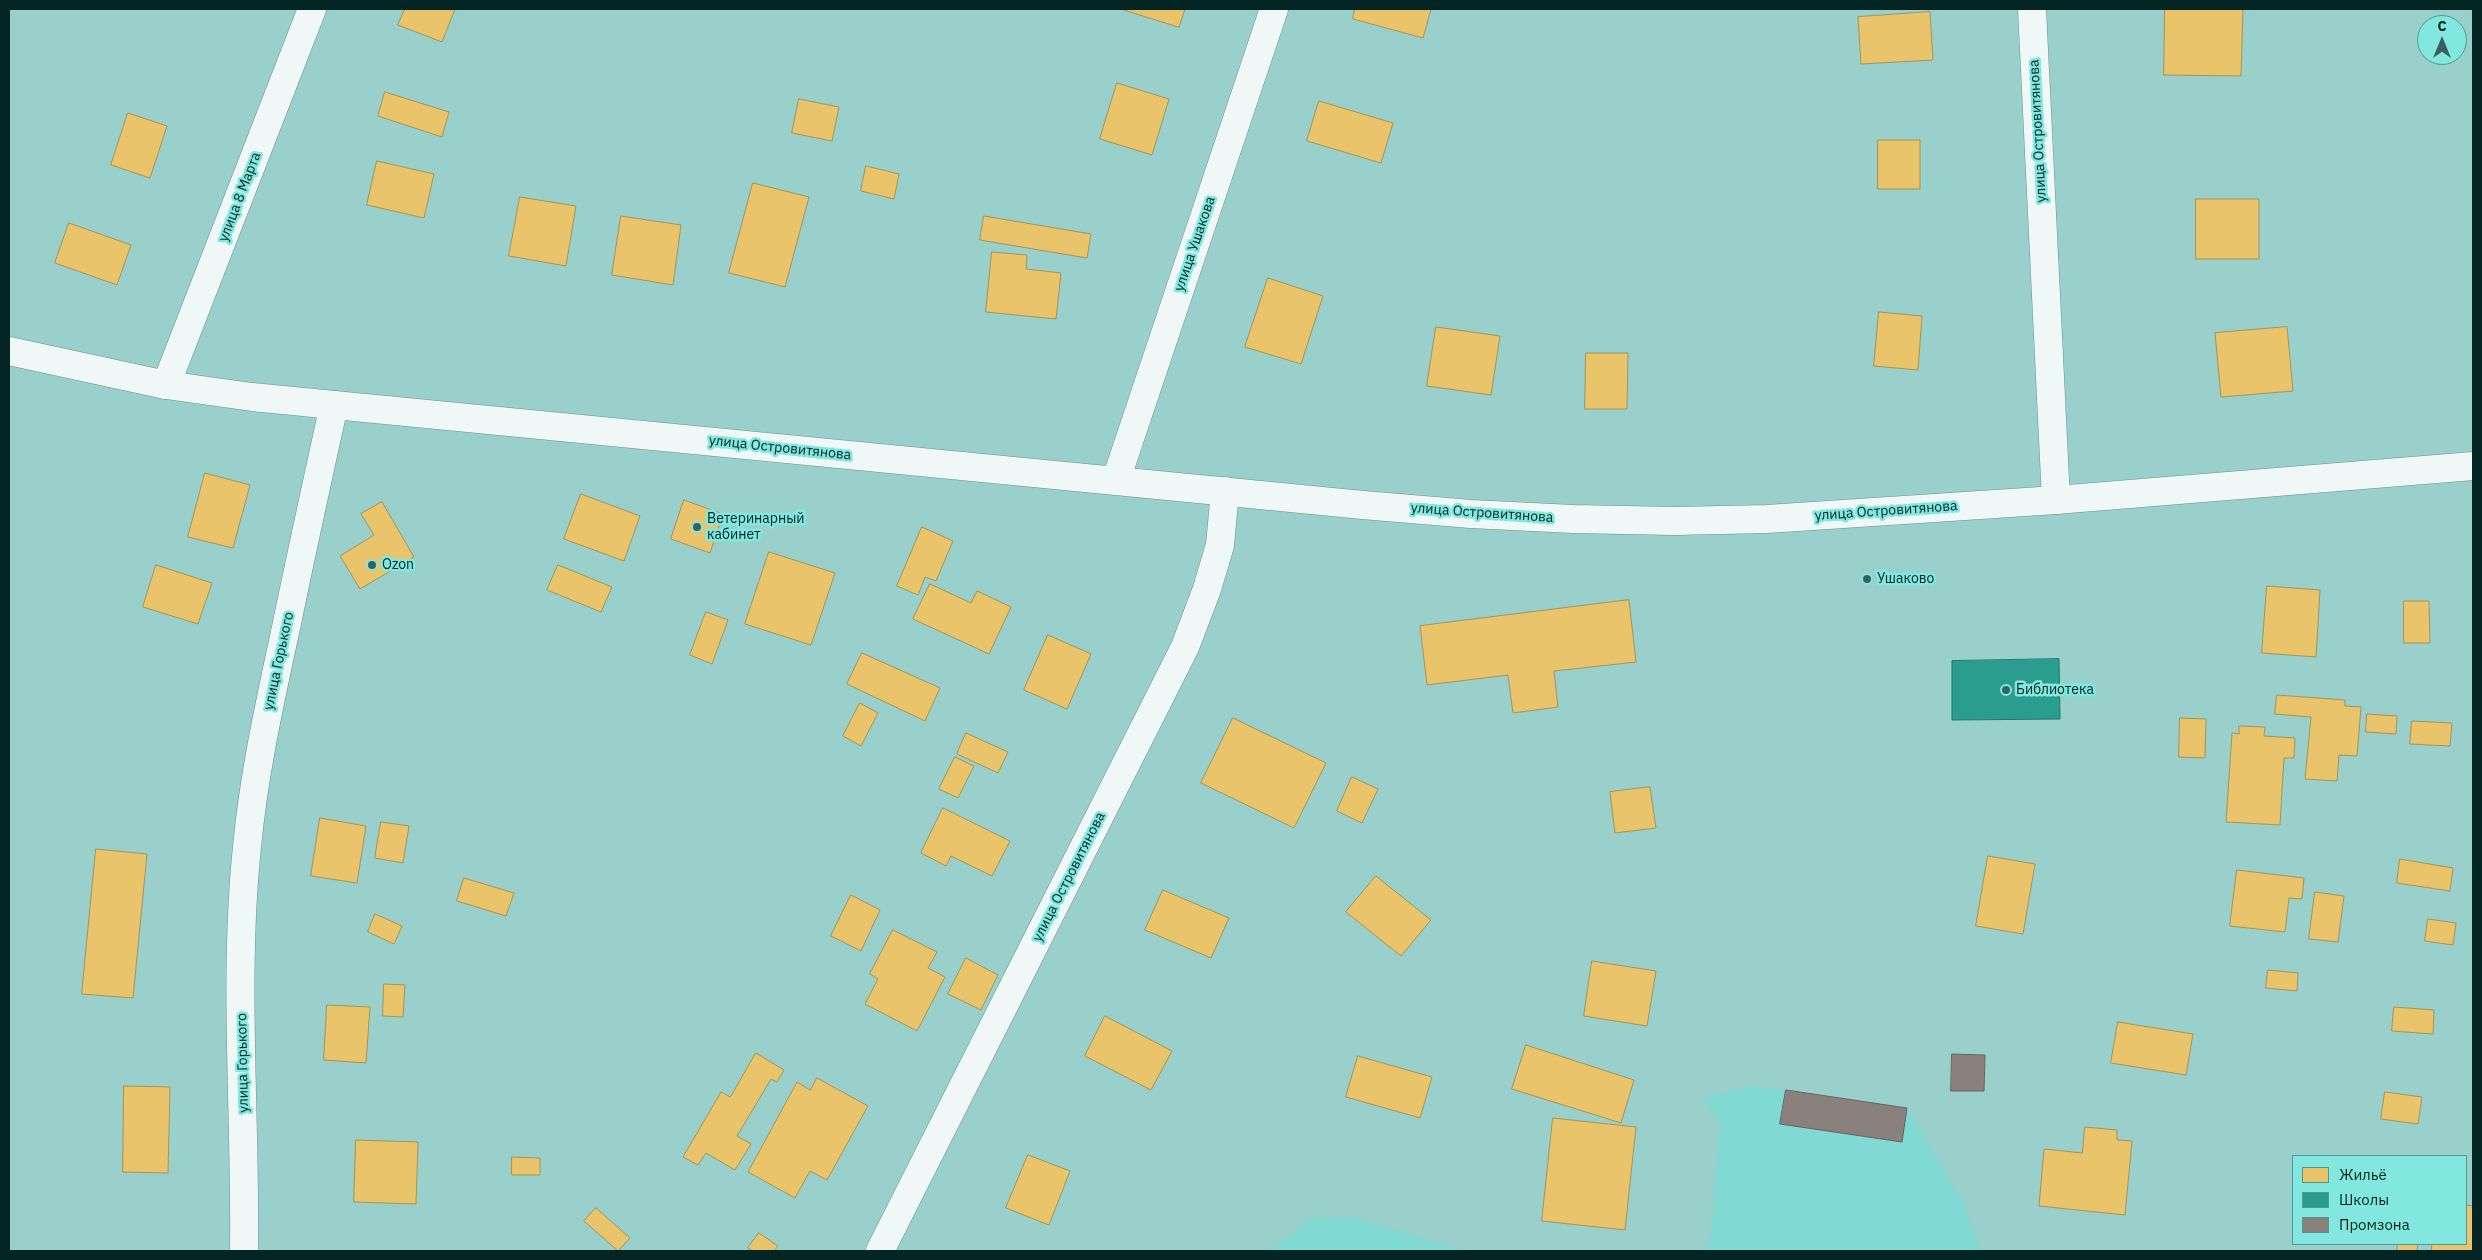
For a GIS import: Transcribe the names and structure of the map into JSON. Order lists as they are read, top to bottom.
{
  "streets": {
    "street": [
      "улица Островитянова",
      "улица 8 Марта",
      "улица Ушакова",
      "улица Горького"
    ]
  },
  "crossings": [
    ["улица Островитянова", "улица Ушакова"],
    ["улица Островитянова", "улица Горького"]
  ],
  "places": [
    "Ветеринарный кабинет",
    "Ozon",
    "Ушаково",
    "Библиотека"
  ],
  "legend": ["Жильё", "Школы", "Промзона"],
  "north": "top"
}
